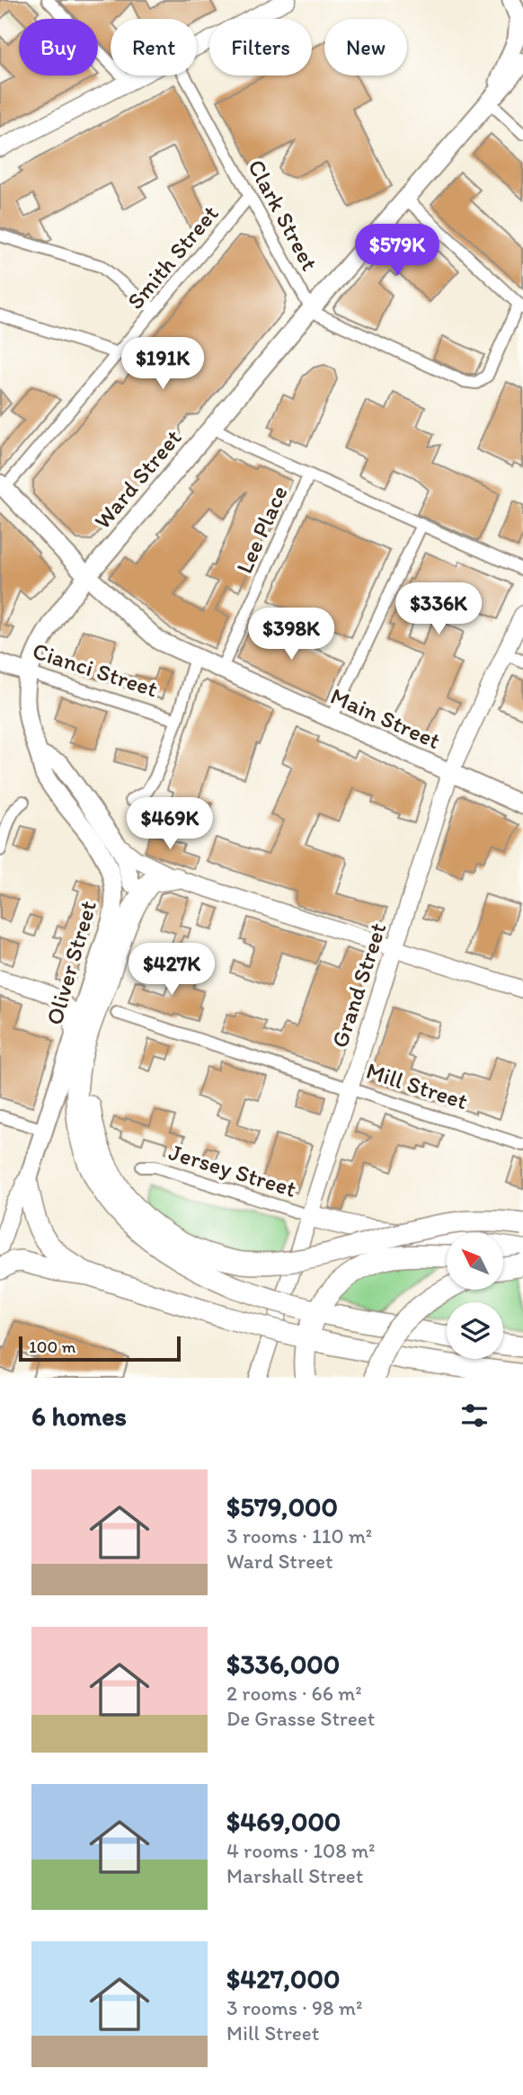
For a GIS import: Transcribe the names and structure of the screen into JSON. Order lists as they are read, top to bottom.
{
  "streets": {
    "main road": [
      "Ward Street",
      "Cianci Street",
      "Main Street",
      "Oliver Street",
      "Grand Street"
    ],
    "street": [
      "Clark Street",
      "Smith Street",
      "Lee Place",
      "Mill Street",
      "Jersey Street"
    ]
  },
  "crossings": [
    ["Clark Street", "Smith Street"],
    ["Clark Street", "Ward Street"],
    ["Smith Street", "Main Street"],
    ["Ward Street", "Cianci Street"],
    ["Ward Street", "Main Street"],
    ["Ward Street", "Oliver Street"],
    ["Lee Place", "Main Street"],
    ["Main Street", "Grand Street"],
    ["Grand Street", "Mill Street"],
    ["Grand Street", "Jersey Street"]
  ],
  "scale_bar": "100 m",
  "north": "top left",
  "page": {
    "chip": [
      "Buy",
      "Rent",
      "Filters",
      "New"
    ],
    "price": [
      "$579K",
      "$191K",
      "$336K",
      "$398K",
      "$469K",
      "$427K"
    ],
    "scale": "100 m",
    "heading": "6 homes",
    "list": [
      {
        "name": "$579,000",
        "note": "3 rooms · 110 m² · Ward Street"
      },
      {
        "name": "$336,000",
        "note": "2 rooms · 66 m² · De Grasse Street"
      },
      {
        "name": "$469,000",
        "note": "4 rooms · 108 m² · Marshall Street"
      },
      {
        "name": "$427,000",
        "note": "3 rooms · 98 m² · Mill Street"
      }
    ]
  }
}
